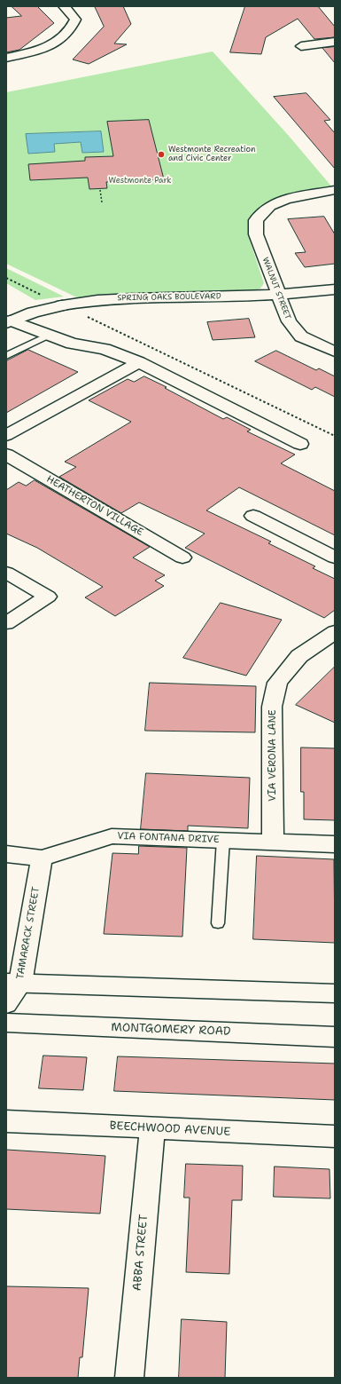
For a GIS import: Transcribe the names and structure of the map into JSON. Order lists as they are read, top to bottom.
{
  "streets": {
    "street": [
      "WALNUT STREET",
      "SPRING OAKS BOULEVARD",
      "HEATHERTON VILLAGE",
      "VIA VERONA LANE",
      "VIA FONTANA DRIVE",
      "TAMARACK STREET",
      "MONTGOMERY ROAD",
      "BEECHWOOD AVENUE",
      "ABBA STREET"
    ]
  },
  "crossings": [
    ["WALNUT STREET", "SPRING OAKS BOULEVARD"],
    ["VIA VERONA LANE", "VIA FONTANA DRIVE"],
    ["VIA FONTANA DRIVE", "TAMARACK STREET"],
    ["BEECHWOOD AVENUE", "ABBA STREET"]
  ],
  "parks": ["Westmonte Park"],
  "places": ["Westmonte Recreation and Civic Center"]
}
